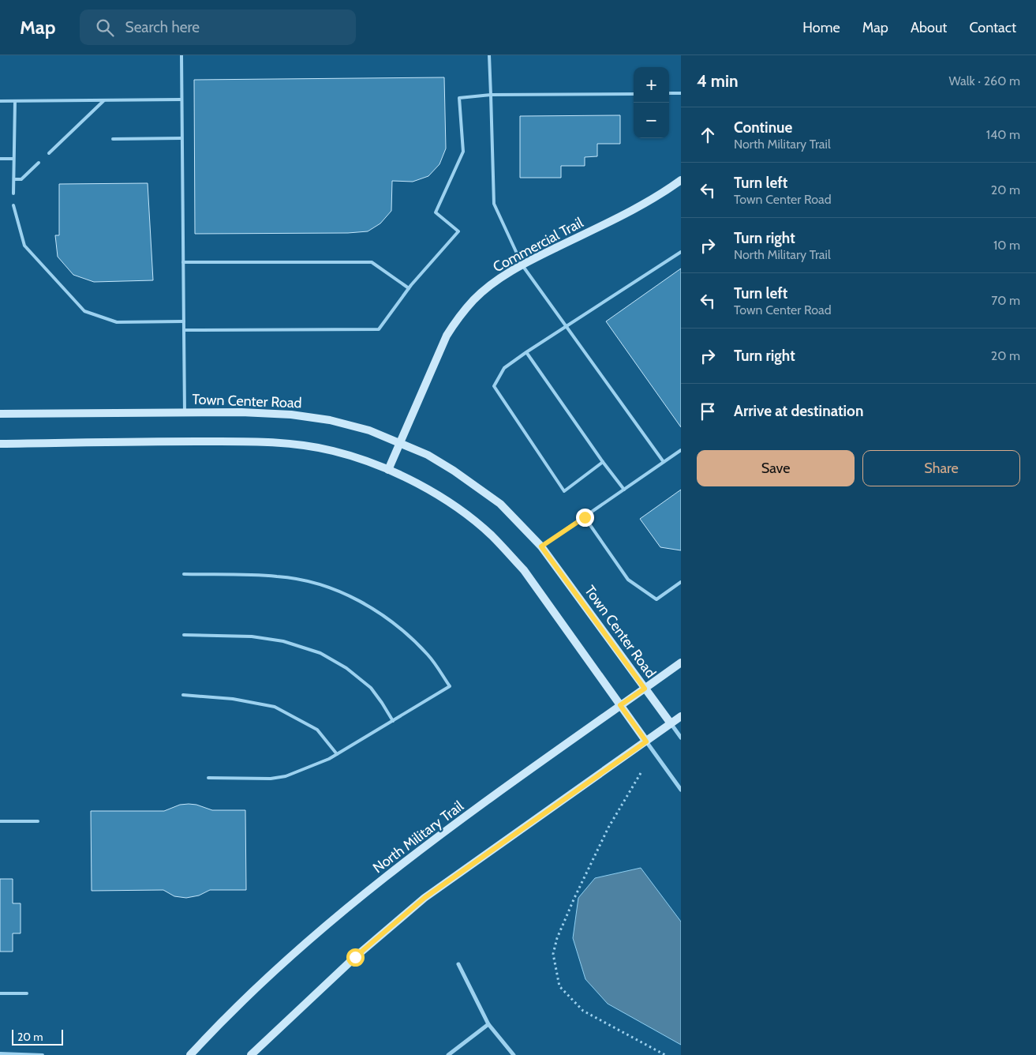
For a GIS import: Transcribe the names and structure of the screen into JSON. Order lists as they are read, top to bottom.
{
  "streets": {
    "main road": ["Commercial Trail", "Town Center Road", "North Military Trail"]
  },
  "crossings": [
    ["Commercial Trail", "Town Center Road"],
    ["Town Center Road", "North Military Trail"]
  ],
  "scale_bar": "20 m",
  "page": {
    "header": "Map",
    "search": "Search here",
    "nav": [
      "Home",
      "Map",
      "About",
      "Contact"
    ],
    "heading": ["4 min", "Walk · 260 m"],
    "map_buttons": ["+", "−"],
    "list": [
      ["Continue", "North Military Trail", "140 m"],
      ["Turn left", "Town Center Road", "20 m"],
      ["Turn right", "North Military Trail", "10 m"],
      ["Turn left", "Town Center Road", "70 m"],
      ["Turn right", "20 m"],
      "Arrive at destination"
    ],
    "buttons": ["Save", "Share"],
    "scale": "20 m"
  }
}
